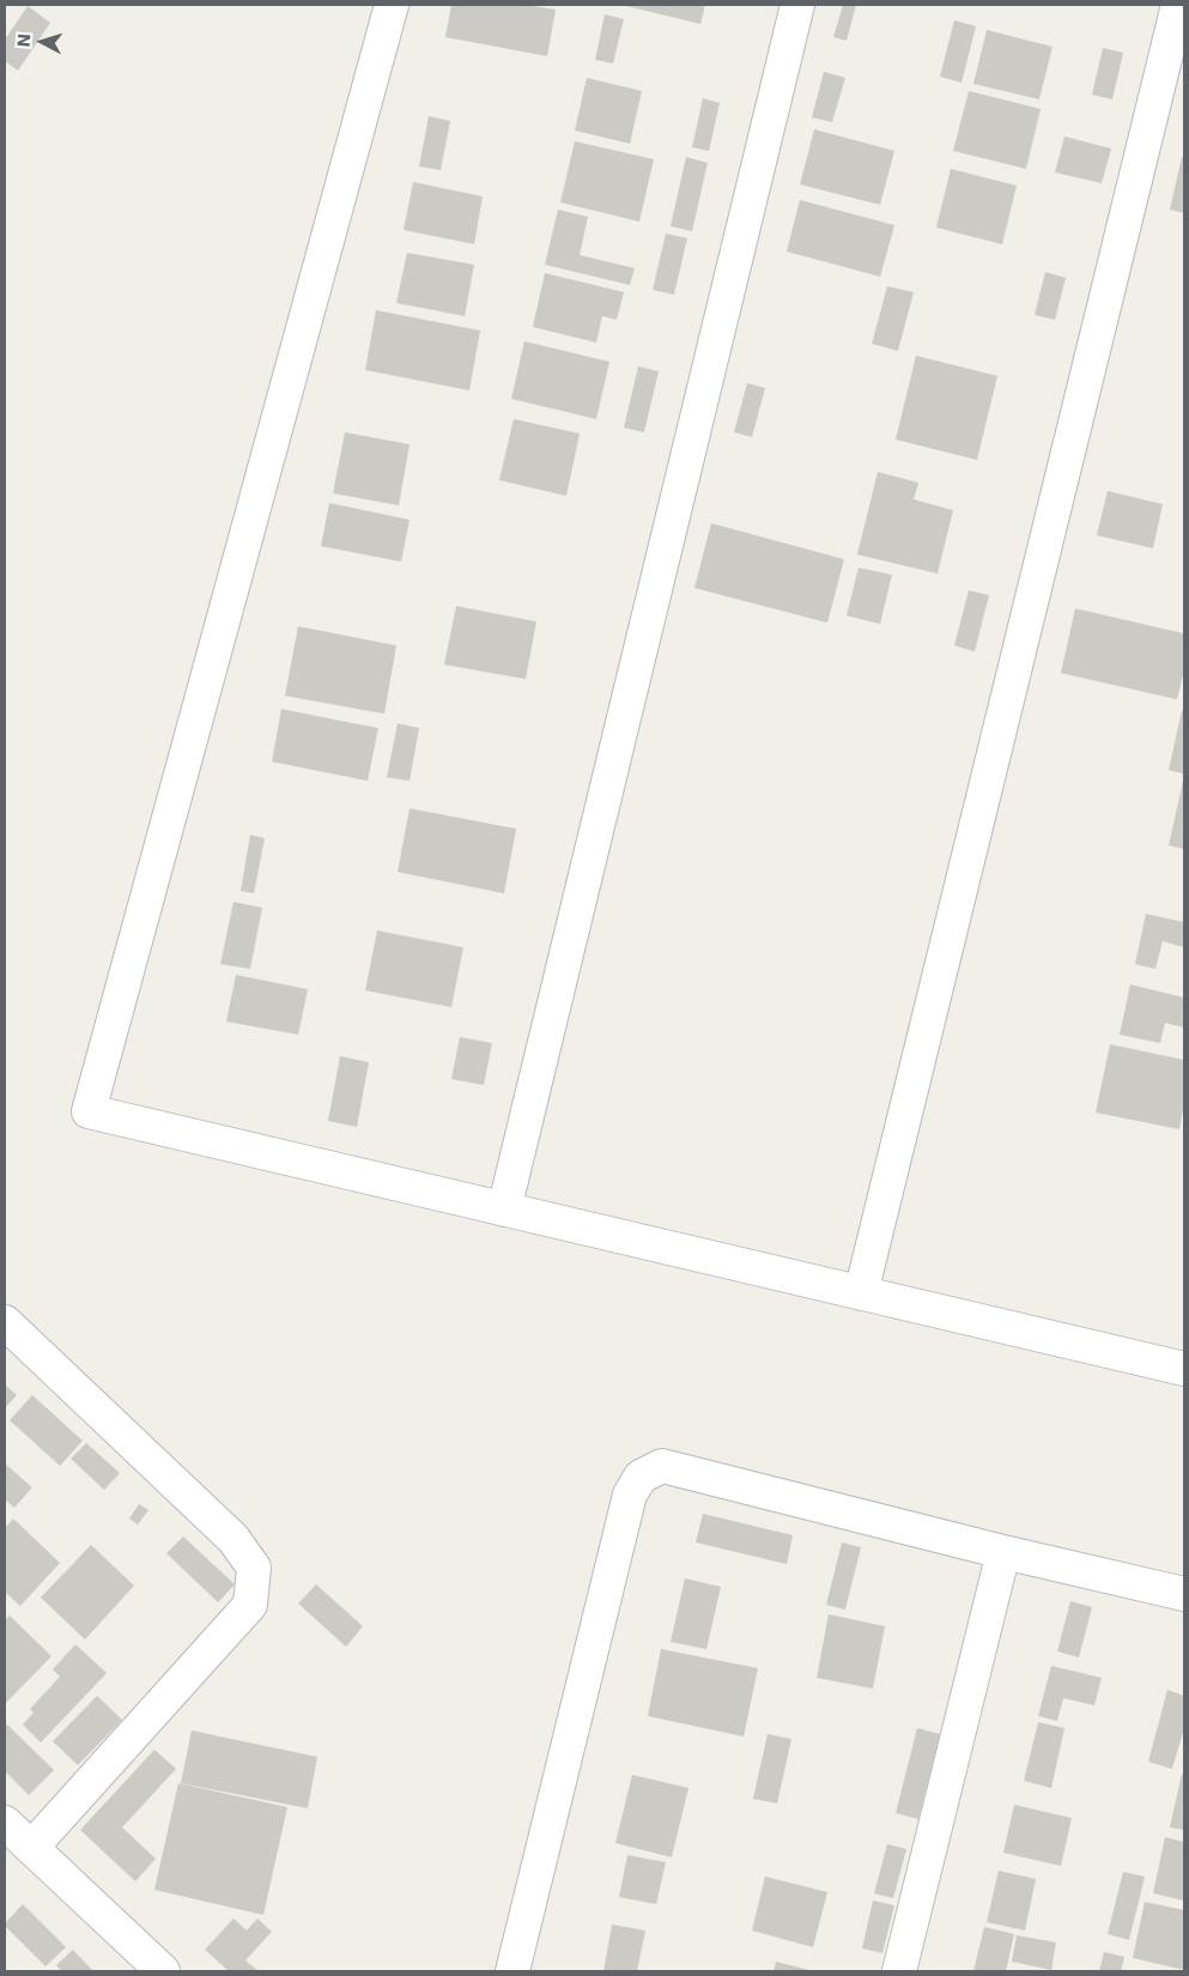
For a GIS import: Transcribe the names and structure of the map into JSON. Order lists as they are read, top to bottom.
{
  "north": "left"
}
